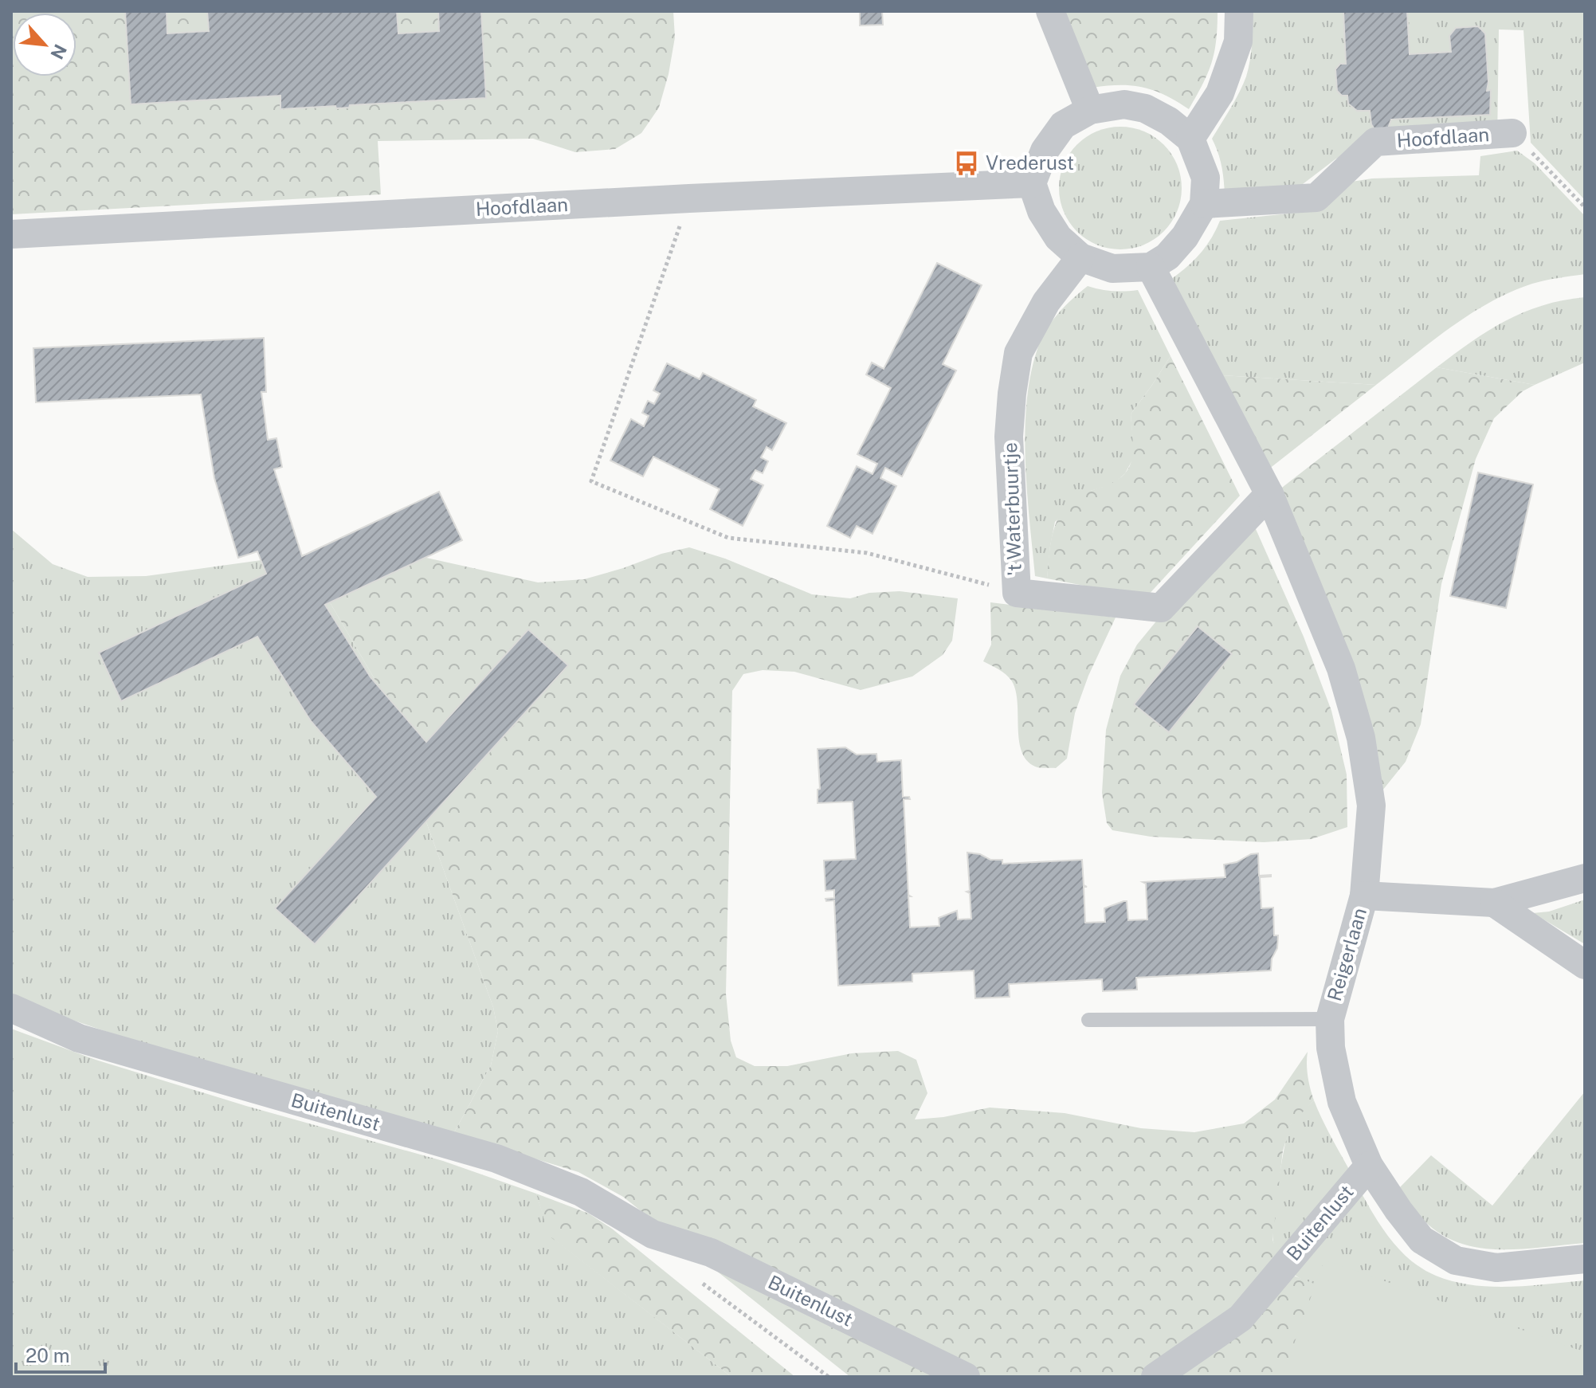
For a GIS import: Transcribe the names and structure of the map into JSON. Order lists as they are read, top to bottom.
{
  "streets": {
    "street": [
      "Hoofdlaan",
      "'t Waterbuurtje",
      "Reigerlaan",
      "Buitenlust"
    ]
  },
  "crossings": [
    ["Hoofdlaan", "'t Waterbuurtje"],
    ["'t Waterbuurtje", "Reigerlaan"],
    ["Reigerlaan", "Buitenlust"]
  ],
  "places": {
    "bus stop": ["Vrederust"]
  },
  "scale_bar": "20 m",
  "north": "bottom right"
}
